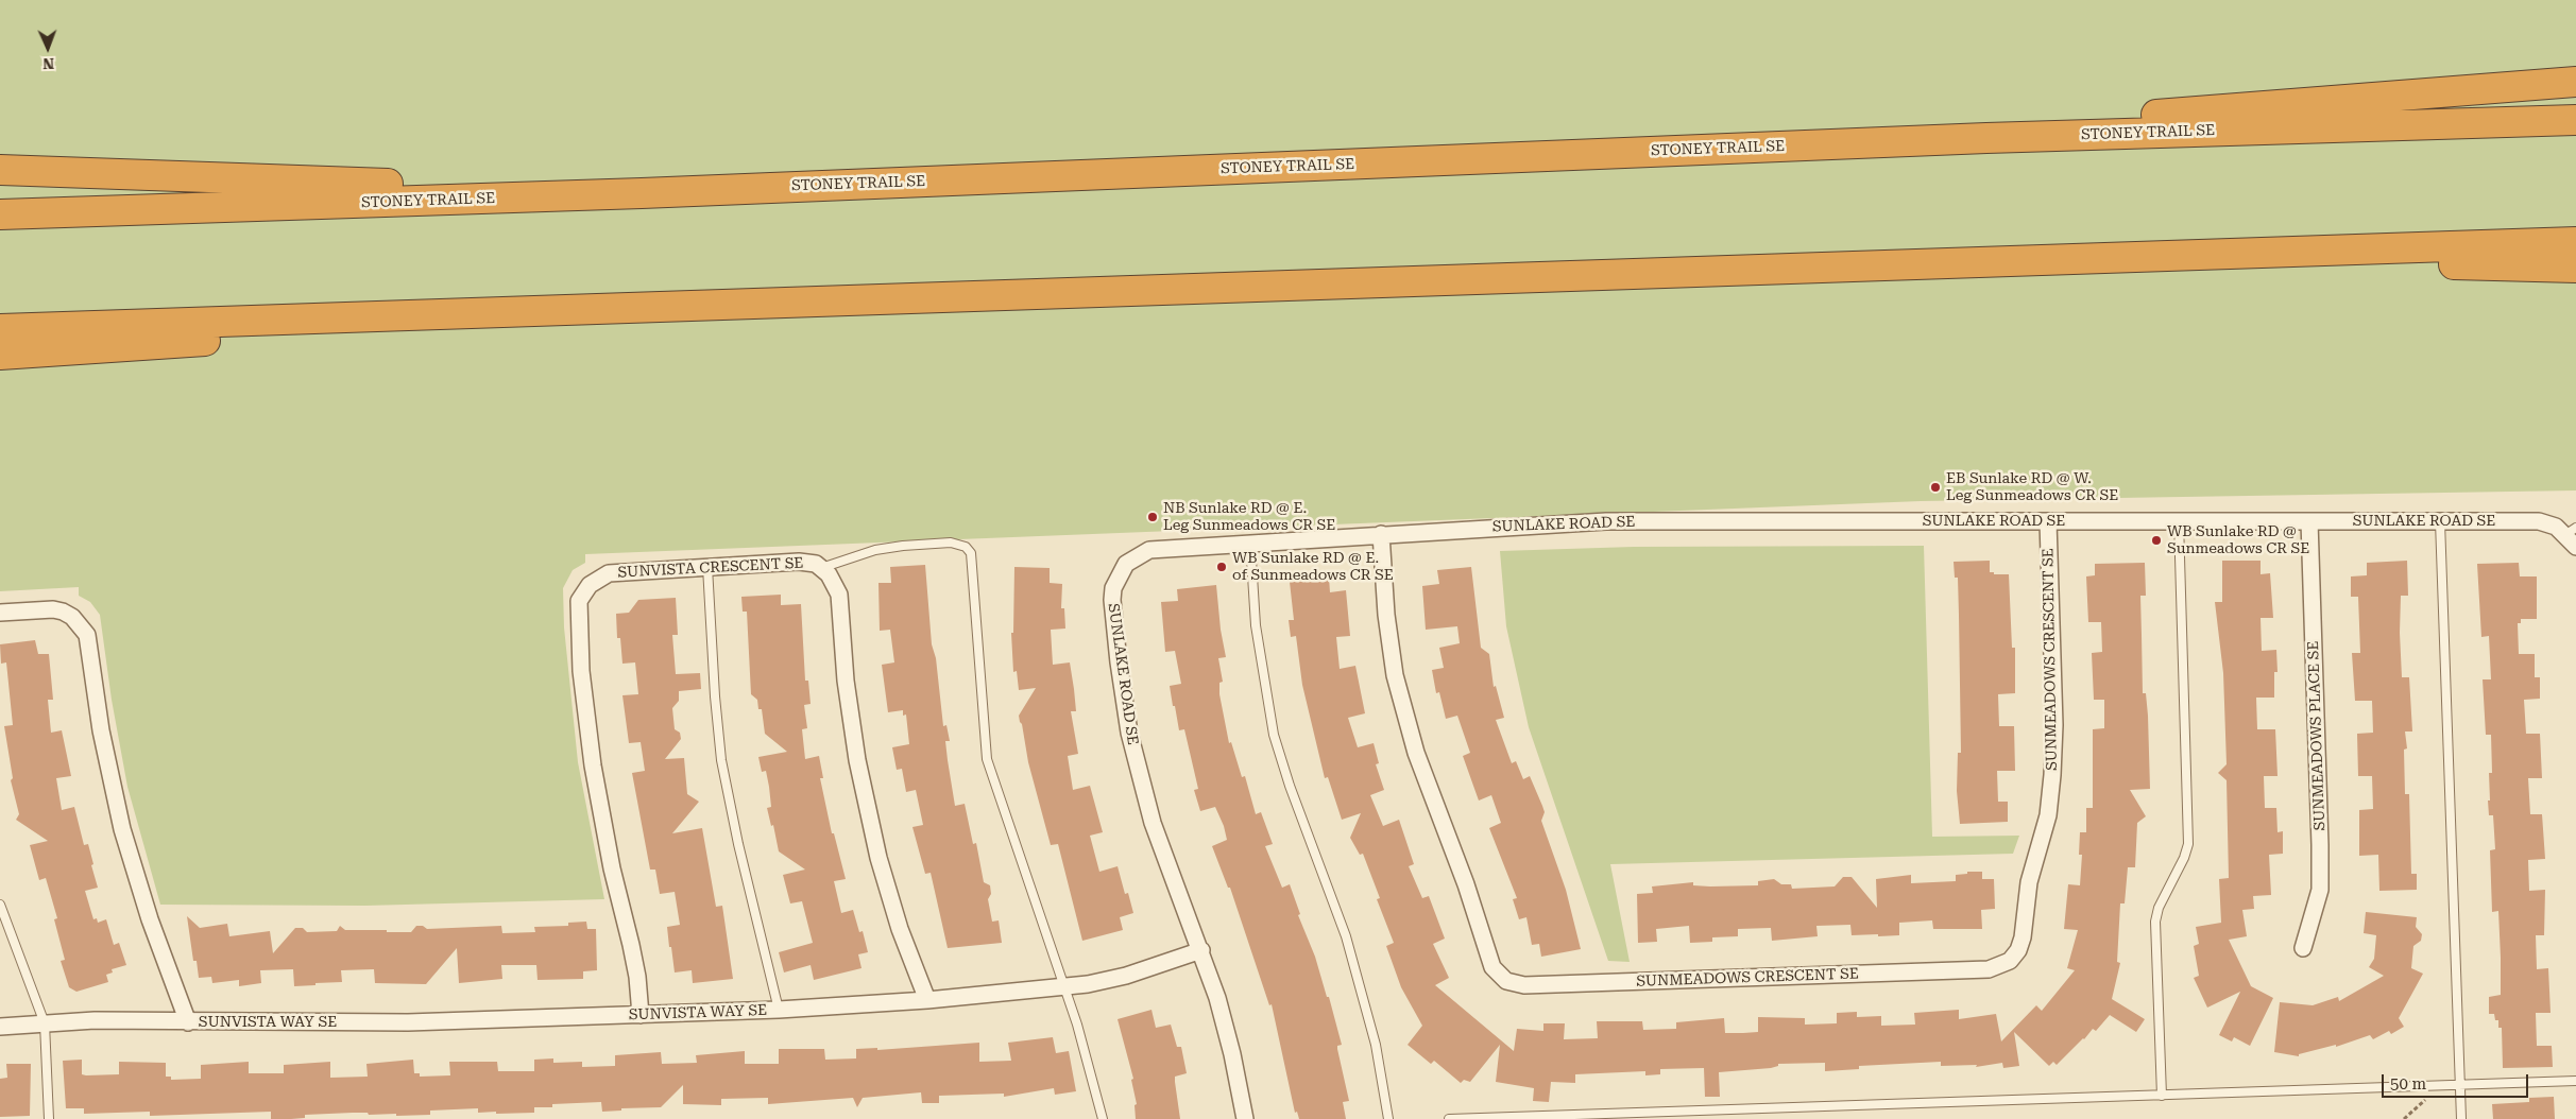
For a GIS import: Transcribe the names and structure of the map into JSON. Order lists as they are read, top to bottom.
{
  "streets": {
    "highway": ["STONEY TRAIL SE"],
    "street": [
      "SUNLAKE ROAD SE",
      "SUNVISTA CRESCENT SE",
      "SUNMEADOWS CRESCENT SE",
      "SUNMEADOWS PLACE SE",
      "SUNVISTA WAY SE"
    ]
  },
  "crossings": [
    ["SUNLAKE ROAD SE", "SUNMEADOWS CRESCENT SE"],
    ["SUNLAKE ROAD SE", "SUNMEADOWS PLACE SE"],
    ["SUNLAKE ROAD SE", "SUNVISTA WAY SE"],
    ["SUNVISTA CRESCENT SE", "SUNVISTA WAY SE"]
  ],
  "places": [
    "EB Sunlake RD @ W. Leg Sunmeadows CR SE",
    "NB Sunlake RD @ E. Leg Sunmeadows CR SE",
    "WB Sunlake RD @ Sunmeadows CR SE",
    "WB Sunlake RD @ E. of Sunmeadows CR SE"
  ],
  "scale_bar": "50 m",
  "north": "bottom"
}
